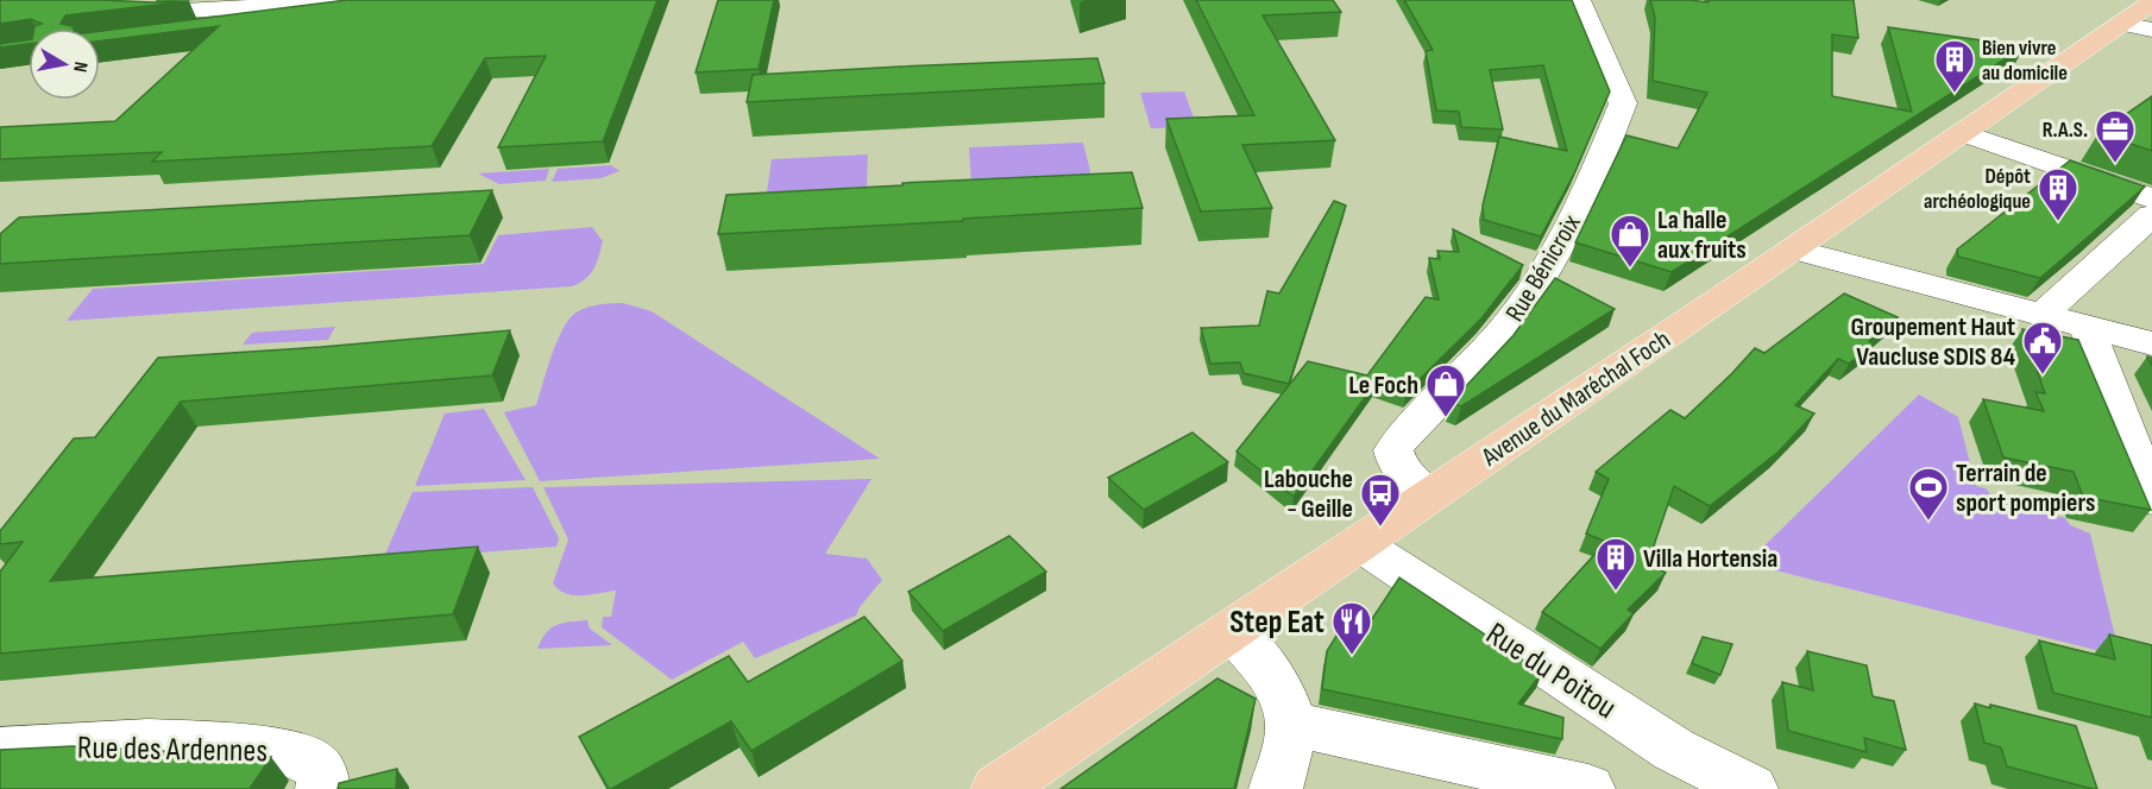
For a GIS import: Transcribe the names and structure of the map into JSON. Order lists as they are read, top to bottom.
{
  "streets": {
    "main road": ["Avenue du Maréchal Foch"],
    "street": ["Rue Bénicroix", "Rue du Poitou", "Rue des Ardennes"]
  },
  "crossings": [
    ["Rue Bénicroix", "Avenue du Maréchal Foch"],
    ["Avenue du Maréchal Foch", "Rue du Poitou"]
  ],
  "places": {
    "building": ["Bien vivre au domicile", "Dépôt archéologique", "Villa Hortensia"],
    "office": ["R.A.S."],
    "shop": ["La halle aux fruits", "Le Foch"],
    "public building": ["Groupement Haut Vaucluse SDIS 84"],
    "sports": ["Terrain de sport pompiers"],
    "bus stop": ["Labouche - Geille"],
    "restaurant": ["Step Eat"]
  },
  "north": "right"
}
